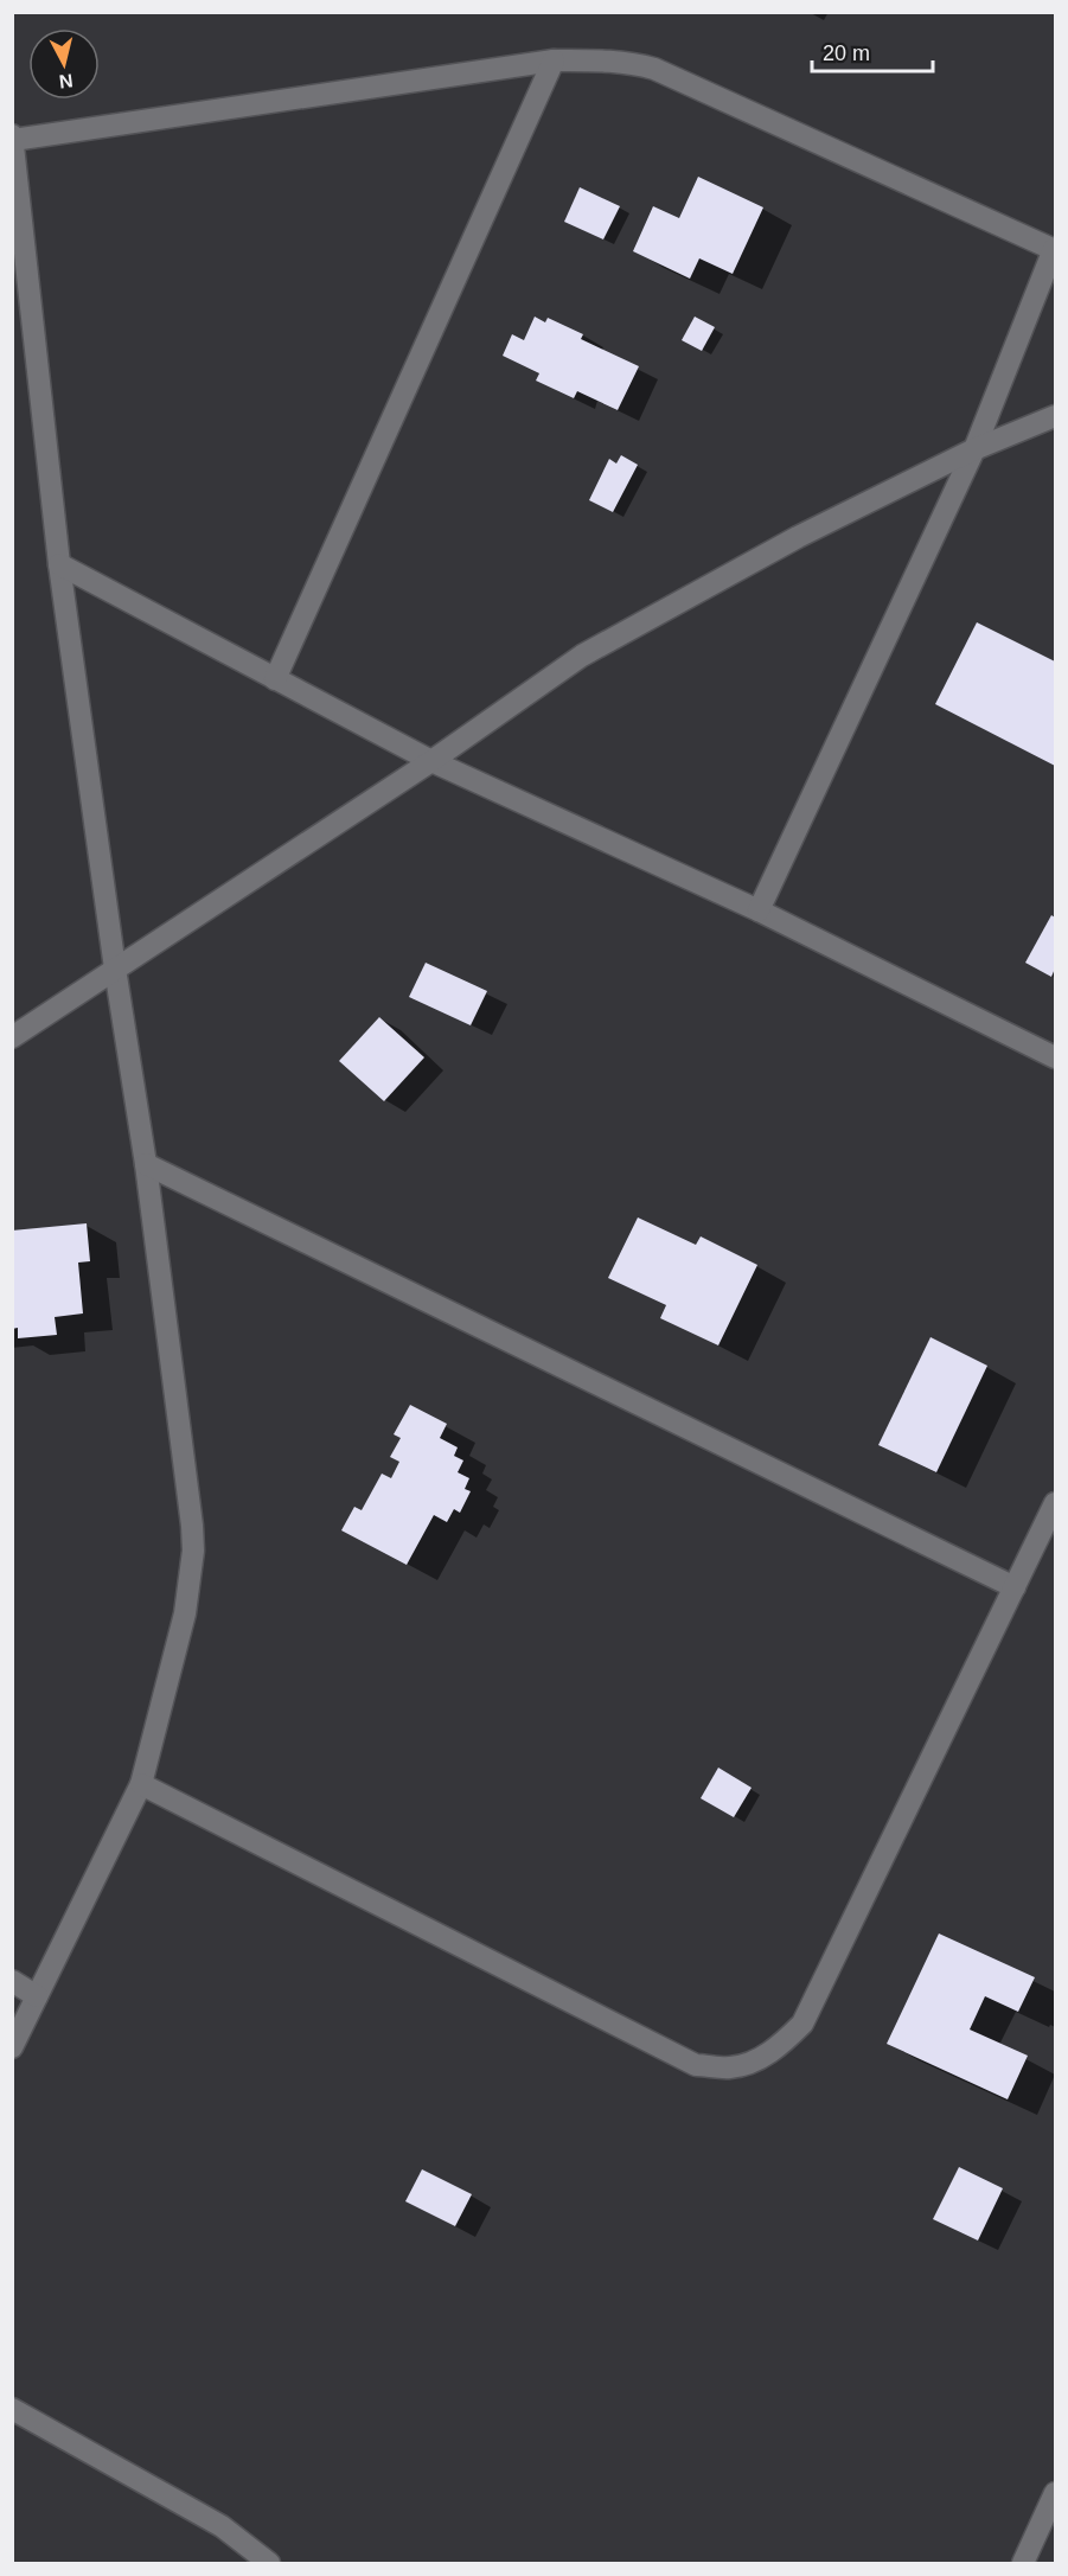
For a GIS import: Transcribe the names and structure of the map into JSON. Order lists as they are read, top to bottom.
{
  "scale_bar": "20 m",
  "north": "bottom"
}
